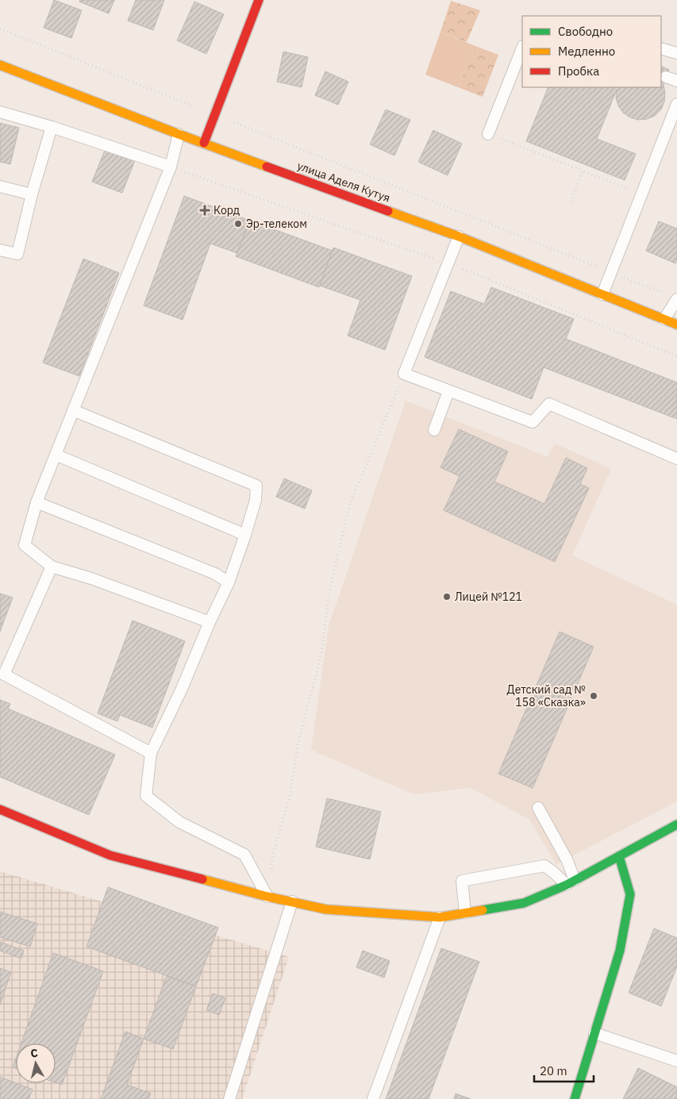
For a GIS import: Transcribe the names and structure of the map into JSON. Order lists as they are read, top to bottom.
{
  "streets": {
    "street": ["улица Аделя Кутуя"]
  },
  "places": {
    "health": ["Корд"],
    "other": ["Эр-телеком", "Лицей №121", "Детский сад № 158 «Сказка»"]
  },
  "legend": ["Свободно", "Медленно", "Пробка"],
  "scale_bar": "20 m",
  "north": "top"
}
